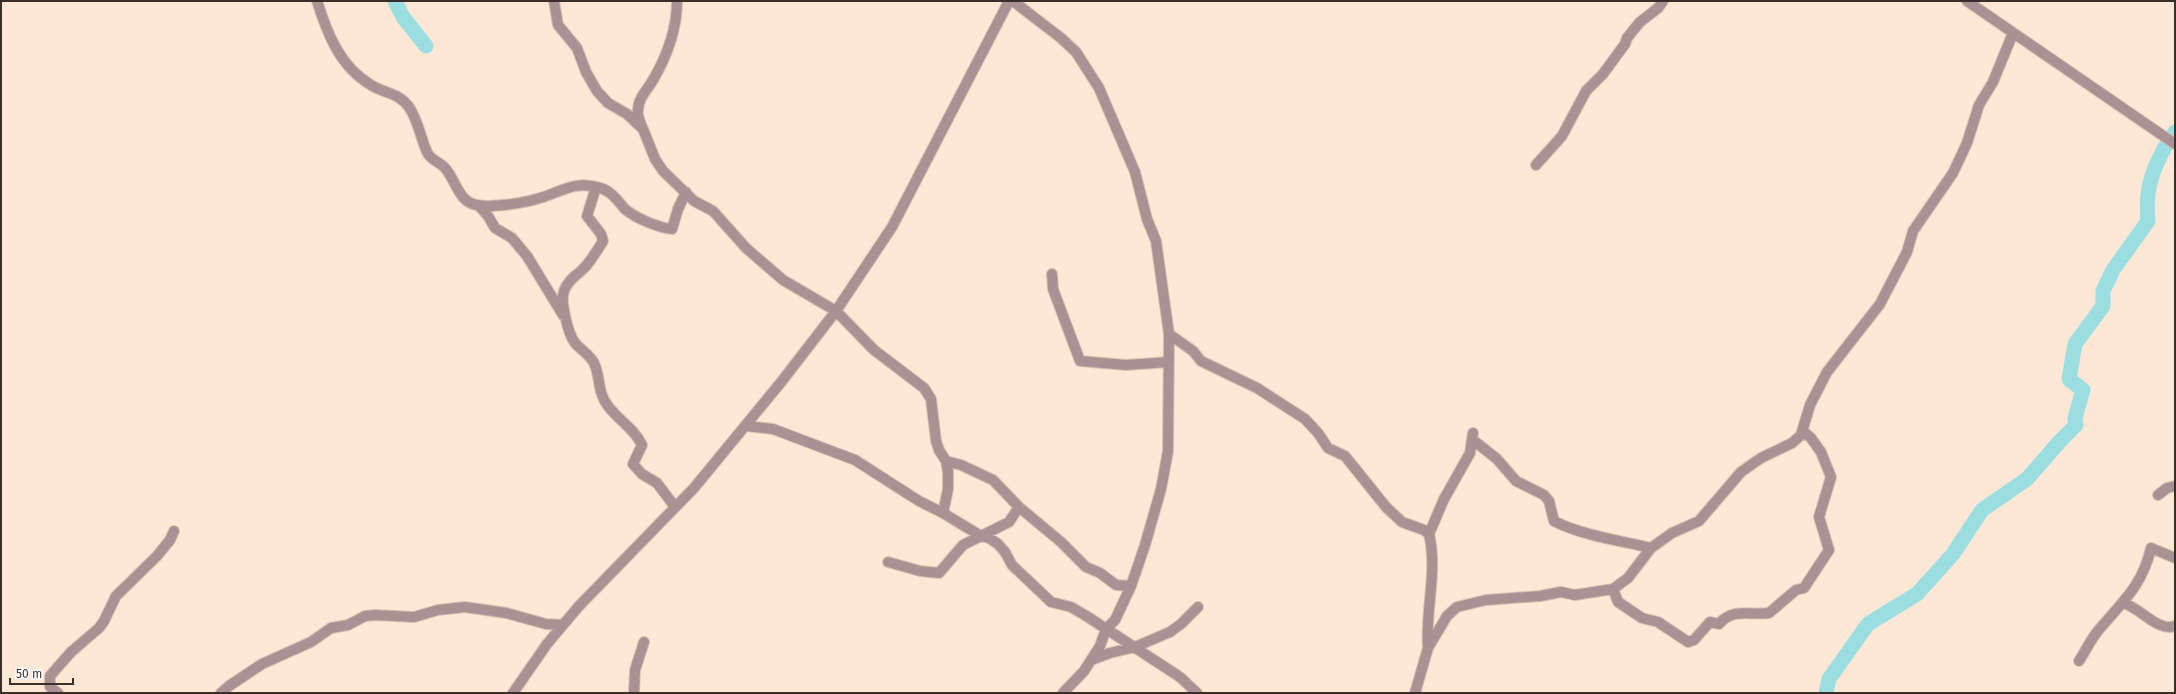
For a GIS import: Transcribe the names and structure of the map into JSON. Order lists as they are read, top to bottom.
{
  "scale_bar": "50 m"
}
